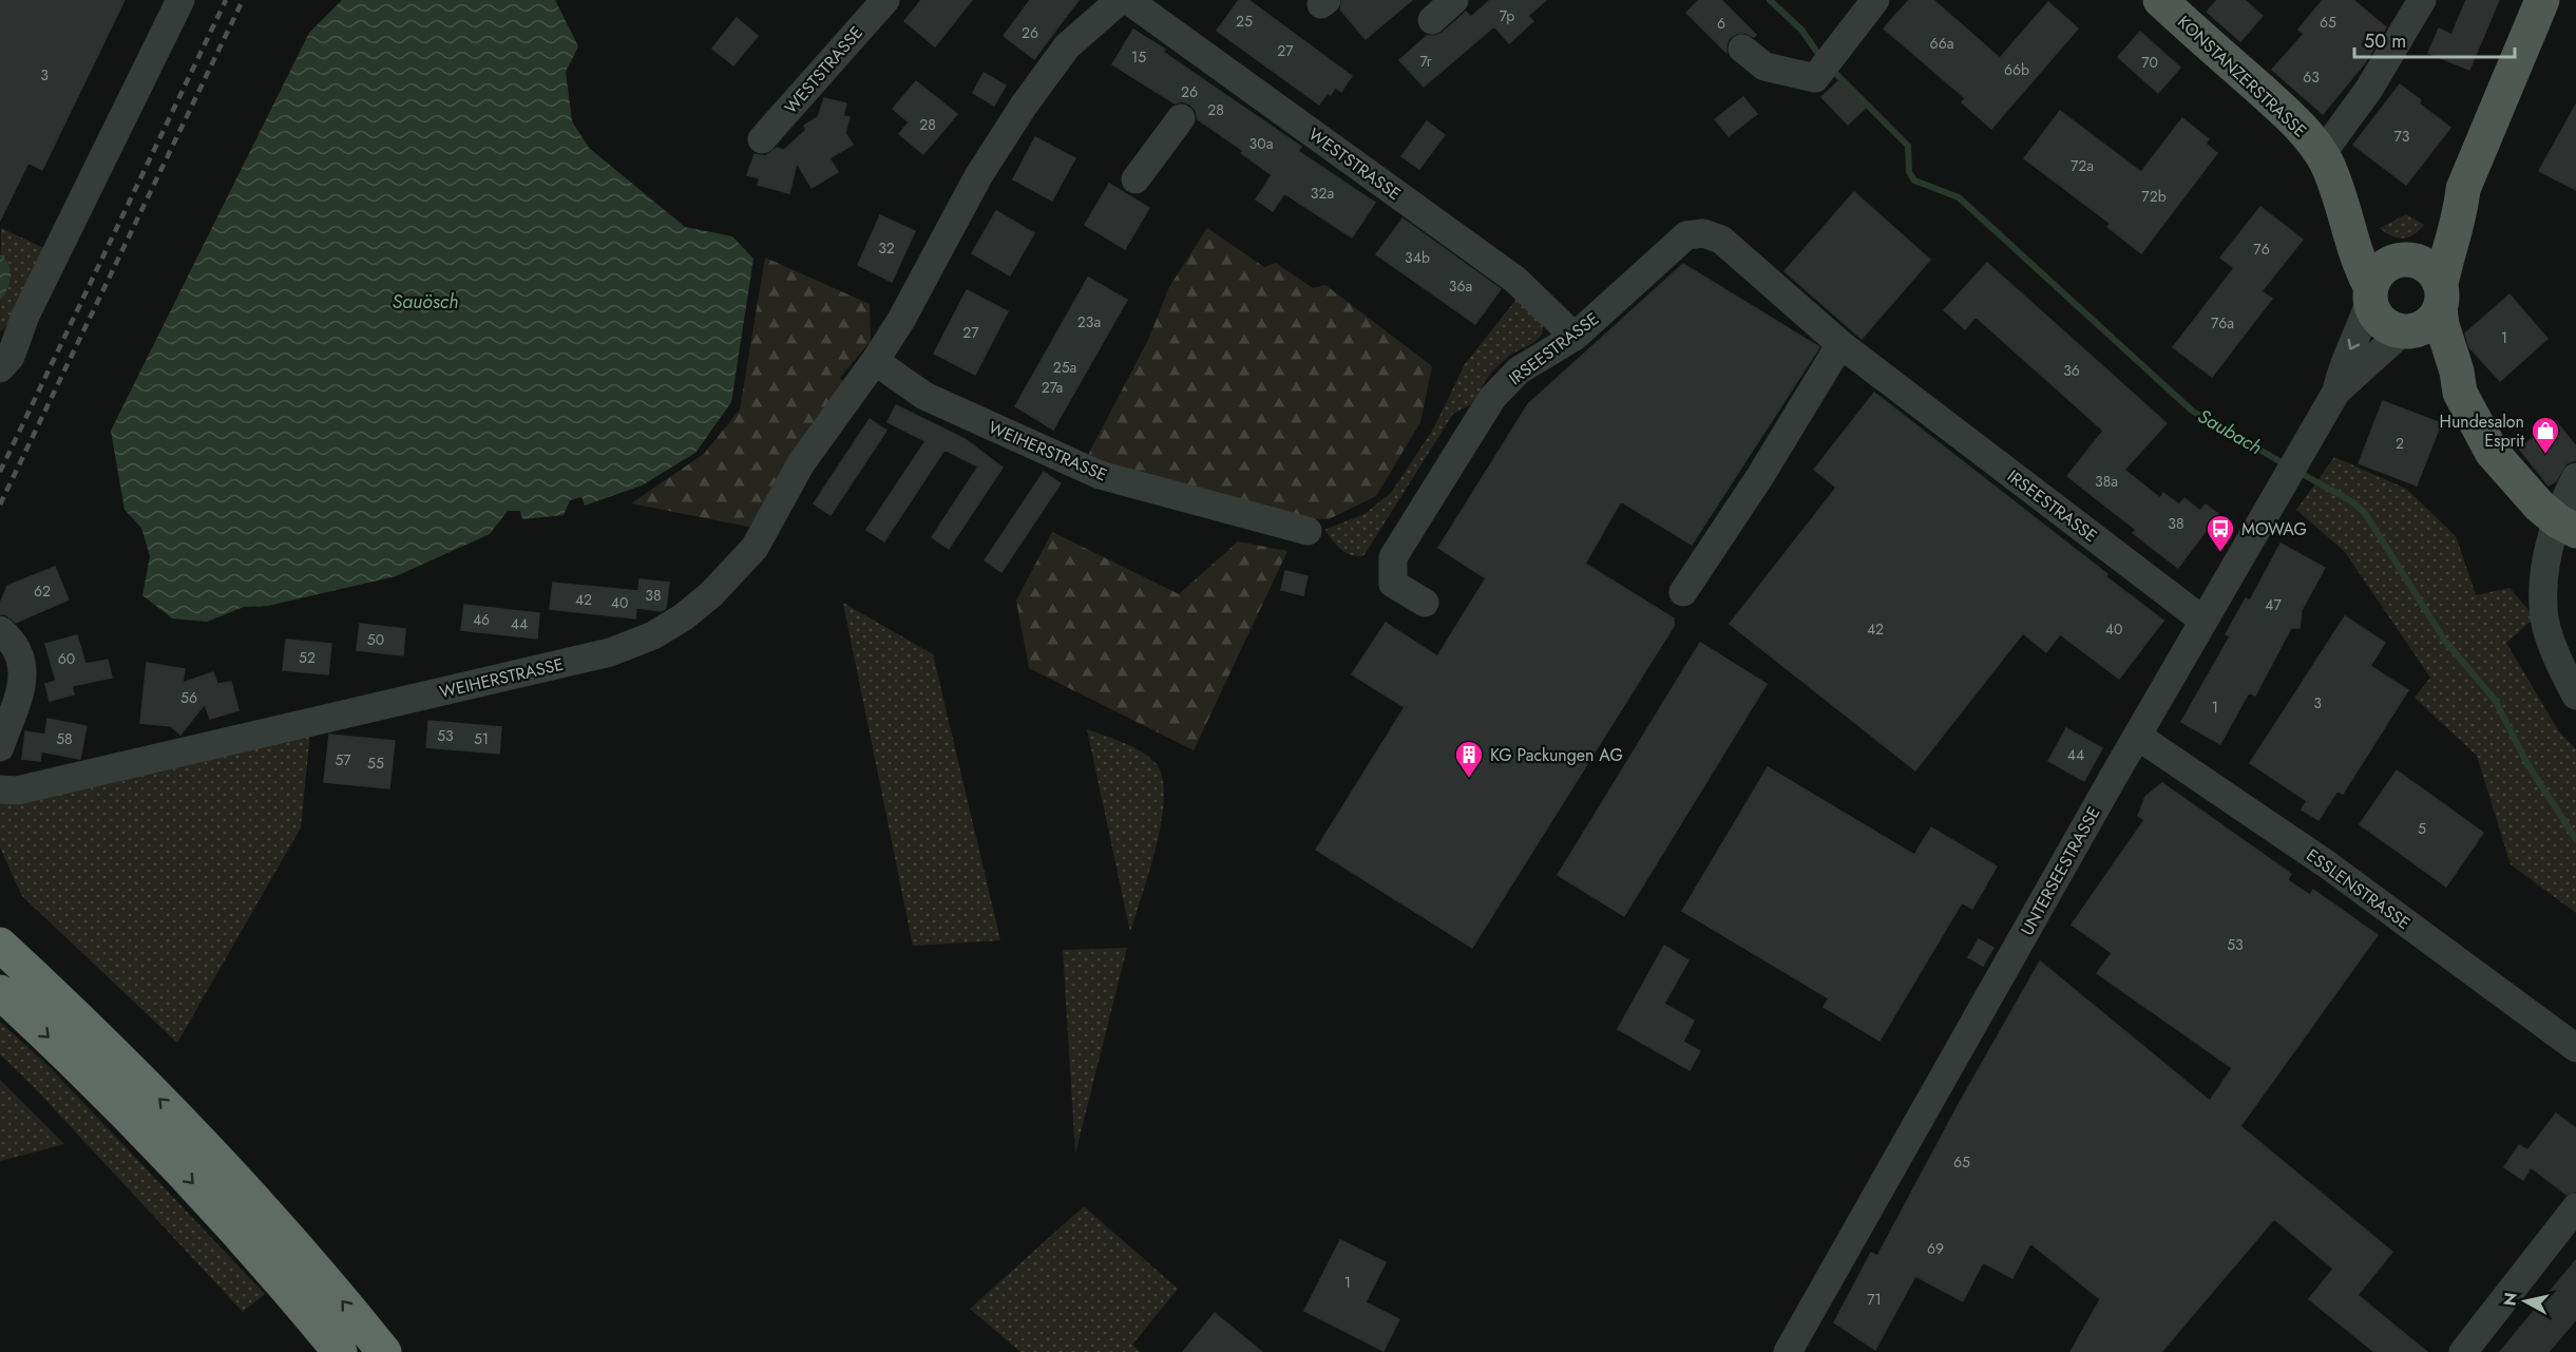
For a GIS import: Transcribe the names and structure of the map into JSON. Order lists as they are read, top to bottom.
{
  "streets": {
    "main road": ["KONSTANZERSTRASSE"],
    "street": [
      "WESTSTRASSE",
      "IRSEESTRASSE",
      "WEIHERSTRASSE",
      "UNTERSEESTRASSE",
      "ESSLENSTRASSE"
    ]
  },
  "crossings": [
    ["WESTSTRASSE", "IRSEESTRASSE"],
    ["KONSTANZERSTRASSE", "UNTERSEESTRASSE"],
    ["IRSEESTRASSE", "UNTERSEESTRASSE"],
    ["UNTERSEESTRASSE", "ESSLENSTRASSE"]
  ],
  "water": ["Sauösch", "Saubach"],
  "places": {
    "shop": ["Hundesalon Esprit"],
    "bus stop": ["MOWAG"],
    "building": ["KG Packungen AG"]
  },
  "house_numbers": [
    "7p",
    "25",
    "65",
    "6",
    "26",
    "66a",
    "27",
    "15",
    "7r",
    "70",
    "66b",
    "3",
    "63",
    "26",
    "28",
    "28",
    "73",
    "30a",
    "72a",
    "32a",
    "72b",
    "32",
    "76",
    "34b",
    "36a",
    "23a",
    "76a",
    "27",
    "1",
    "25a",
    "36",
    "27a",
    "2",
    "38a",
    "38",
    "62",
    "38",
    "42",
    "40",
    "47",
    "46",
    "44",
    "42",
    "40",
    "50",
    "52",
    "60",
    "56",
    "3",
    "1",
    "53",
    "58",
    "51",
    "44",
    "57",
    "55",
    "5",
    "53",
    "65",
    "69",
    "1",
    "71"
  ],
  "scale_bar": "50 m",
  "north": "left"
}
